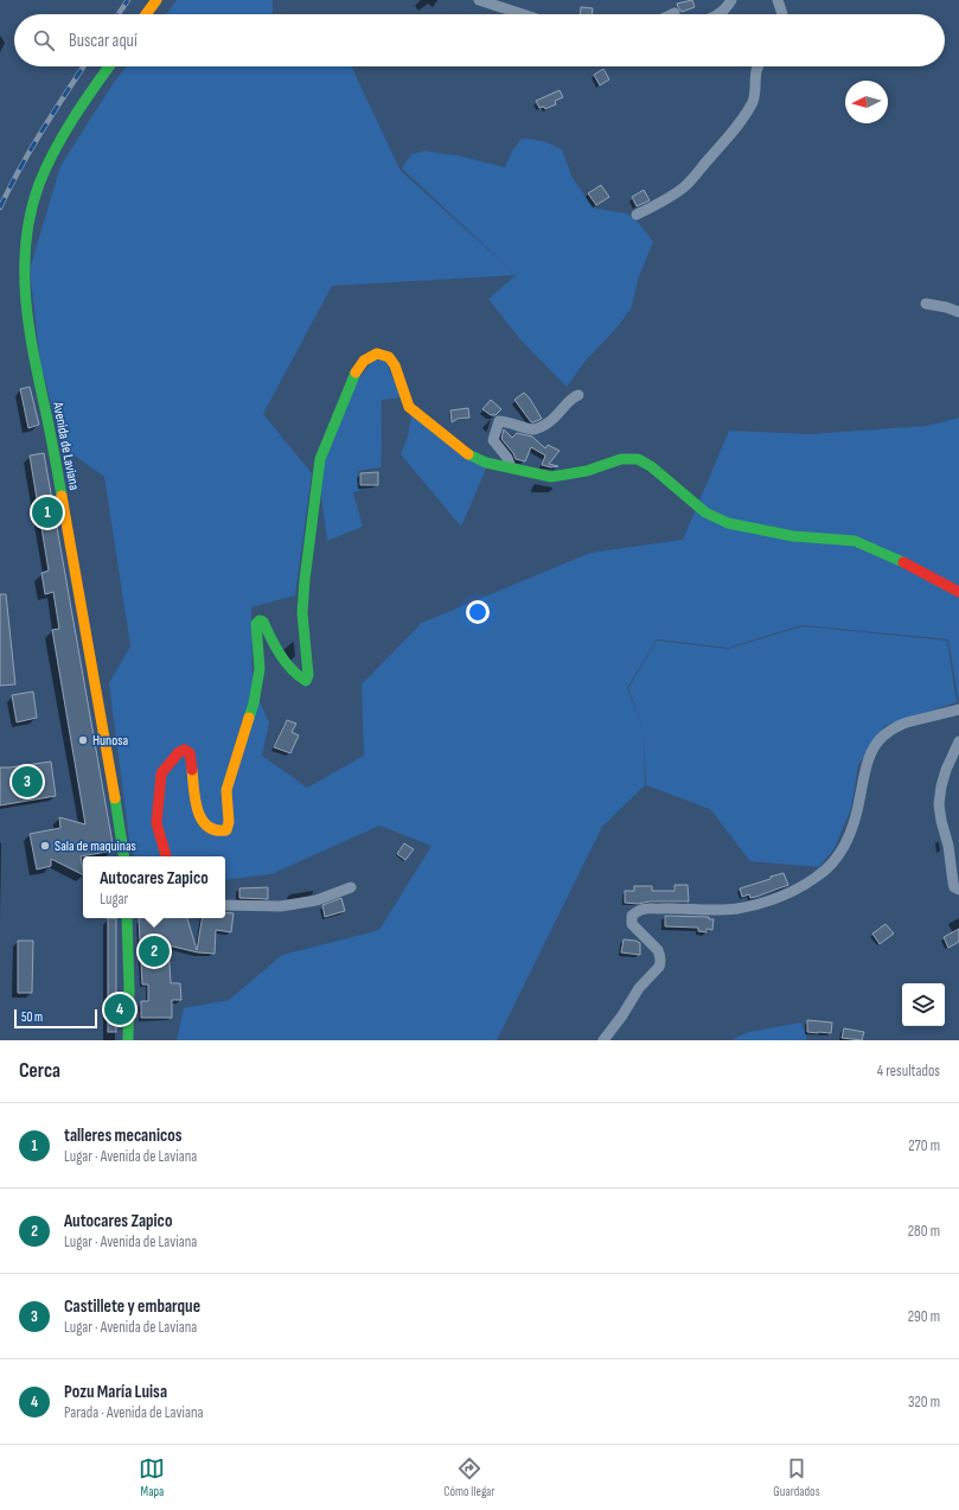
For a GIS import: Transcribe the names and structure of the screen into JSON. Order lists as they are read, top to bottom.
{
  "streets": {
    "street": ["Avenida de Laviana"]
  },
  "places": ["Hunosa", "Sala de maquinas"],
  "scale_bar": "50 m",
  "north": "left",
  "page": {
    "search": "Buscar aquí",
    "pins": [
      "1",
      "3",
      "2",
      "4"
    ],
    "popup": ["Autocares Zapico", "Lugar"],
    "scale": "50 m",
    "heading": ["Cerca", "4 resultados"],
    "list": [
      {
        "mark": "1",
        "name": "talleres mecanicos",
        "note": "Lugar · Avenida de Laviana",
        "value": "270 m"
      },
      {
        "mark": "2",
        "name": "Autocares Zapico",
        "note": "Lugar · Avenida de Laviana",
        "value": "280 m"
      },
      {
        "mark": "3",
        "name": "Castillete y embarque",
        "note": "Lugar · Avenida de Laviana",
        "value": "290 m"
      },
      {
        "mark": "4",
        "name": "Pozu María Luisa",
        "note": "Parada · Avenida de Laviana",
        "value": "320 m"
      }
    ],
    "nav": ["Mapa", "Cómo llegar", "Guardados"]
  }
}
